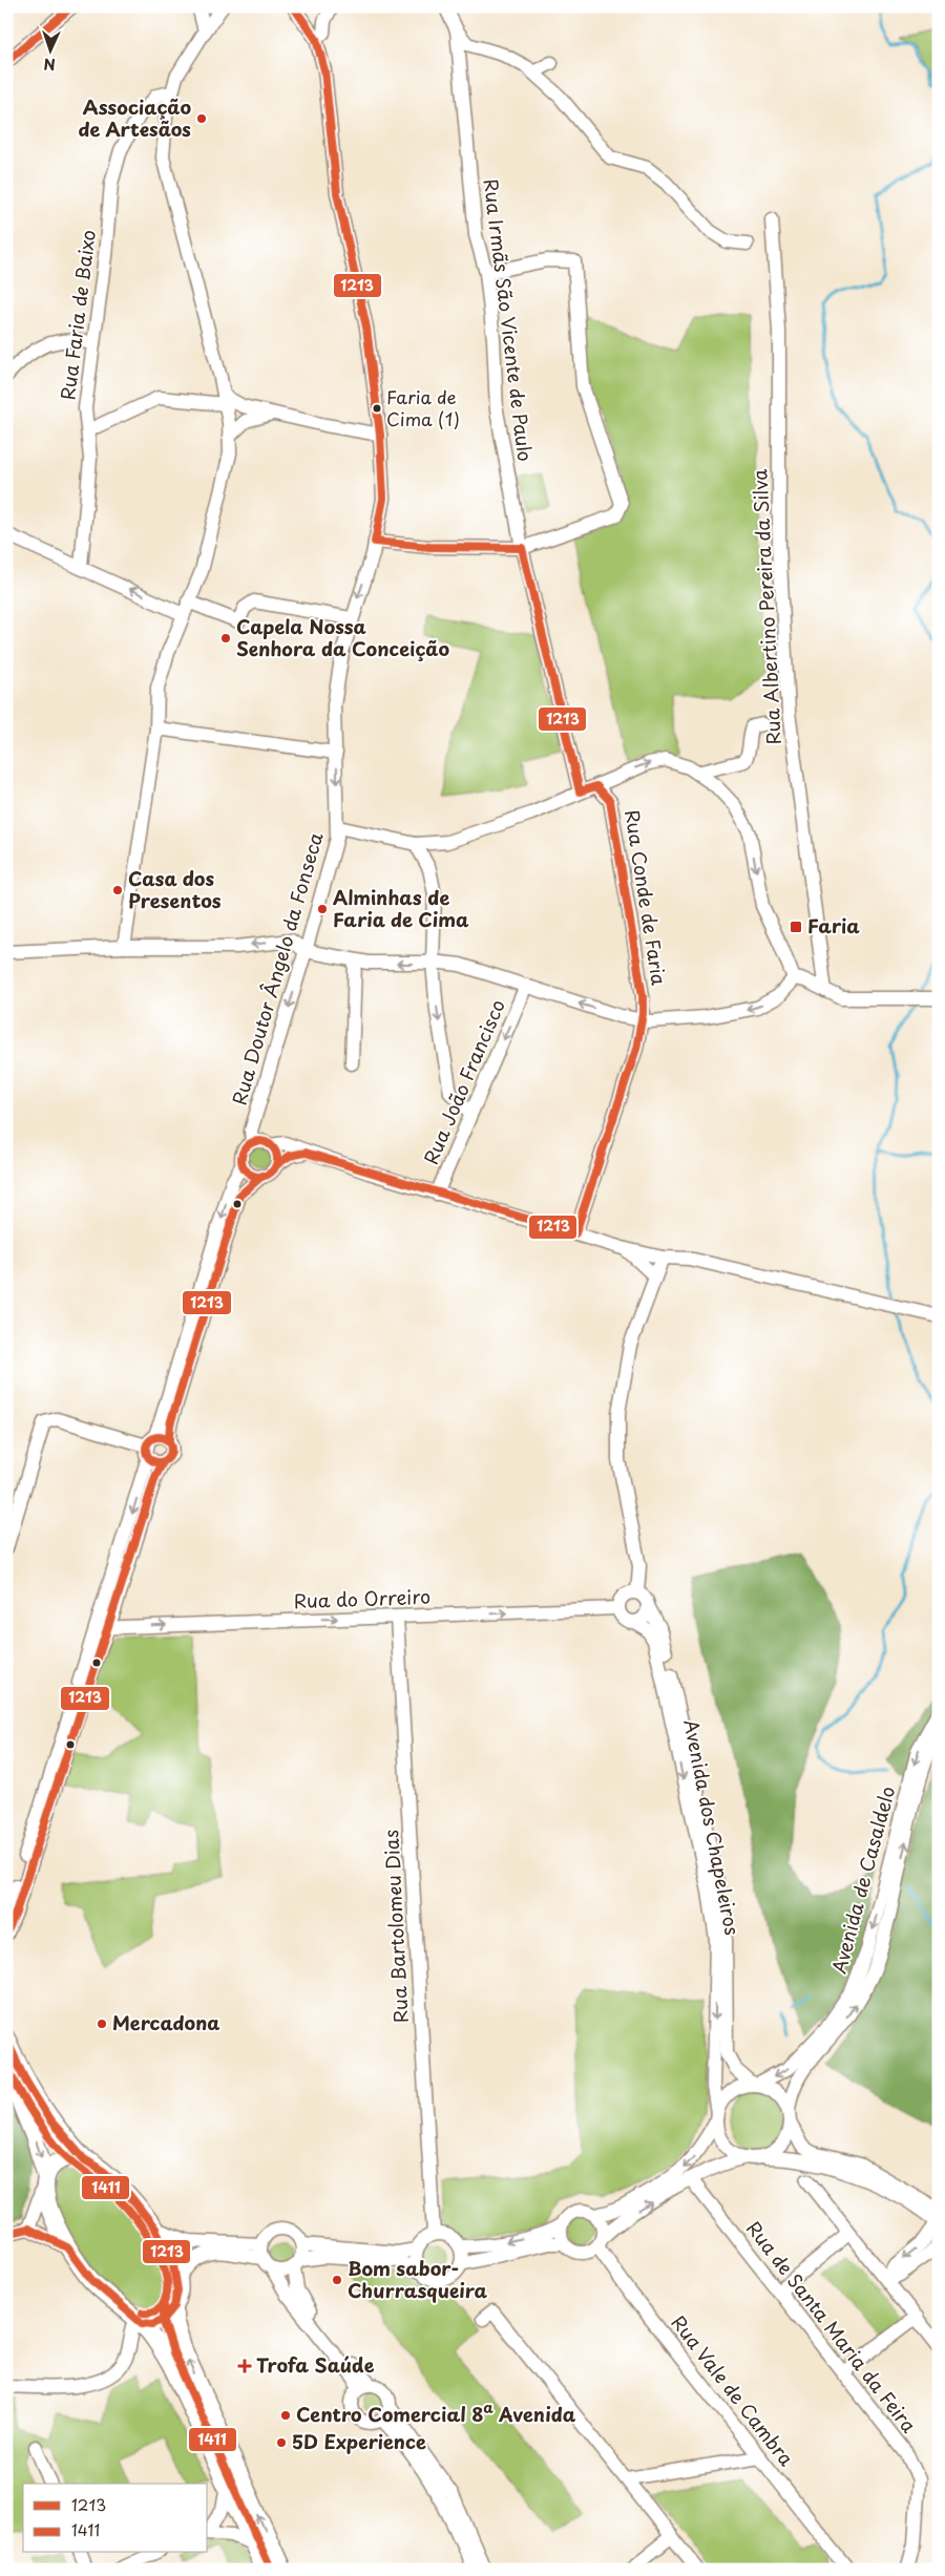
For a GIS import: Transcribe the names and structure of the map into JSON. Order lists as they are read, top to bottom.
{
  "streets": {
    "street": [
      "Rua Faria de Baixo",
      "Rua Irmãs São Vicente de Paulo",
      "Rua Albertino Pereira da Silva",
      "Rua Conde de Faria",
      "Rua Doutor Ângelo da Fonseca",
      "Rua João Francisco",
      "Rua do Orreiro",
      "Avenida dos Chapeleiros",
      "Avenida de Casaldelo",
      "Rua Bartolomeu Dias",
      "Rua de Santa Maria da Feira",
      "Rua Vale de Cambra"
    ]
  },
  "crossings": [
    ["Rua do Orreiro", "Avenida dos Chapeleiros"],
    ["Rua do Orreiro", "Rua Bartolomeu Dias"],
    ["Avenida dos Chapeleiros", "Avenida de Casaldelo"]
  ],
  "one_way": ["Rua João Francisco", "Rua do Orreiro"],
  "places": {
    "other": [
      "Associação de Artesãos",
      "Faria de Cima (1)",
      "Capela Nossa Senhora da Conceição",
      "Casa dos Presentos",
      "Alminhas de Faria de Cima",
      "Mercadona",
      "Bom sabor- Churrasqueira",
      "Centro Comercial 8ª Avenida",
      "5D Experience"
    ],
    "transit": ["Faria"],
    "health": ["Trofa Saúde"]
  },
  "lines": ["transit line 1213", "transit line 1411"],
  "legend": ["1213", "1411"],
  "north": "bottom"
}
